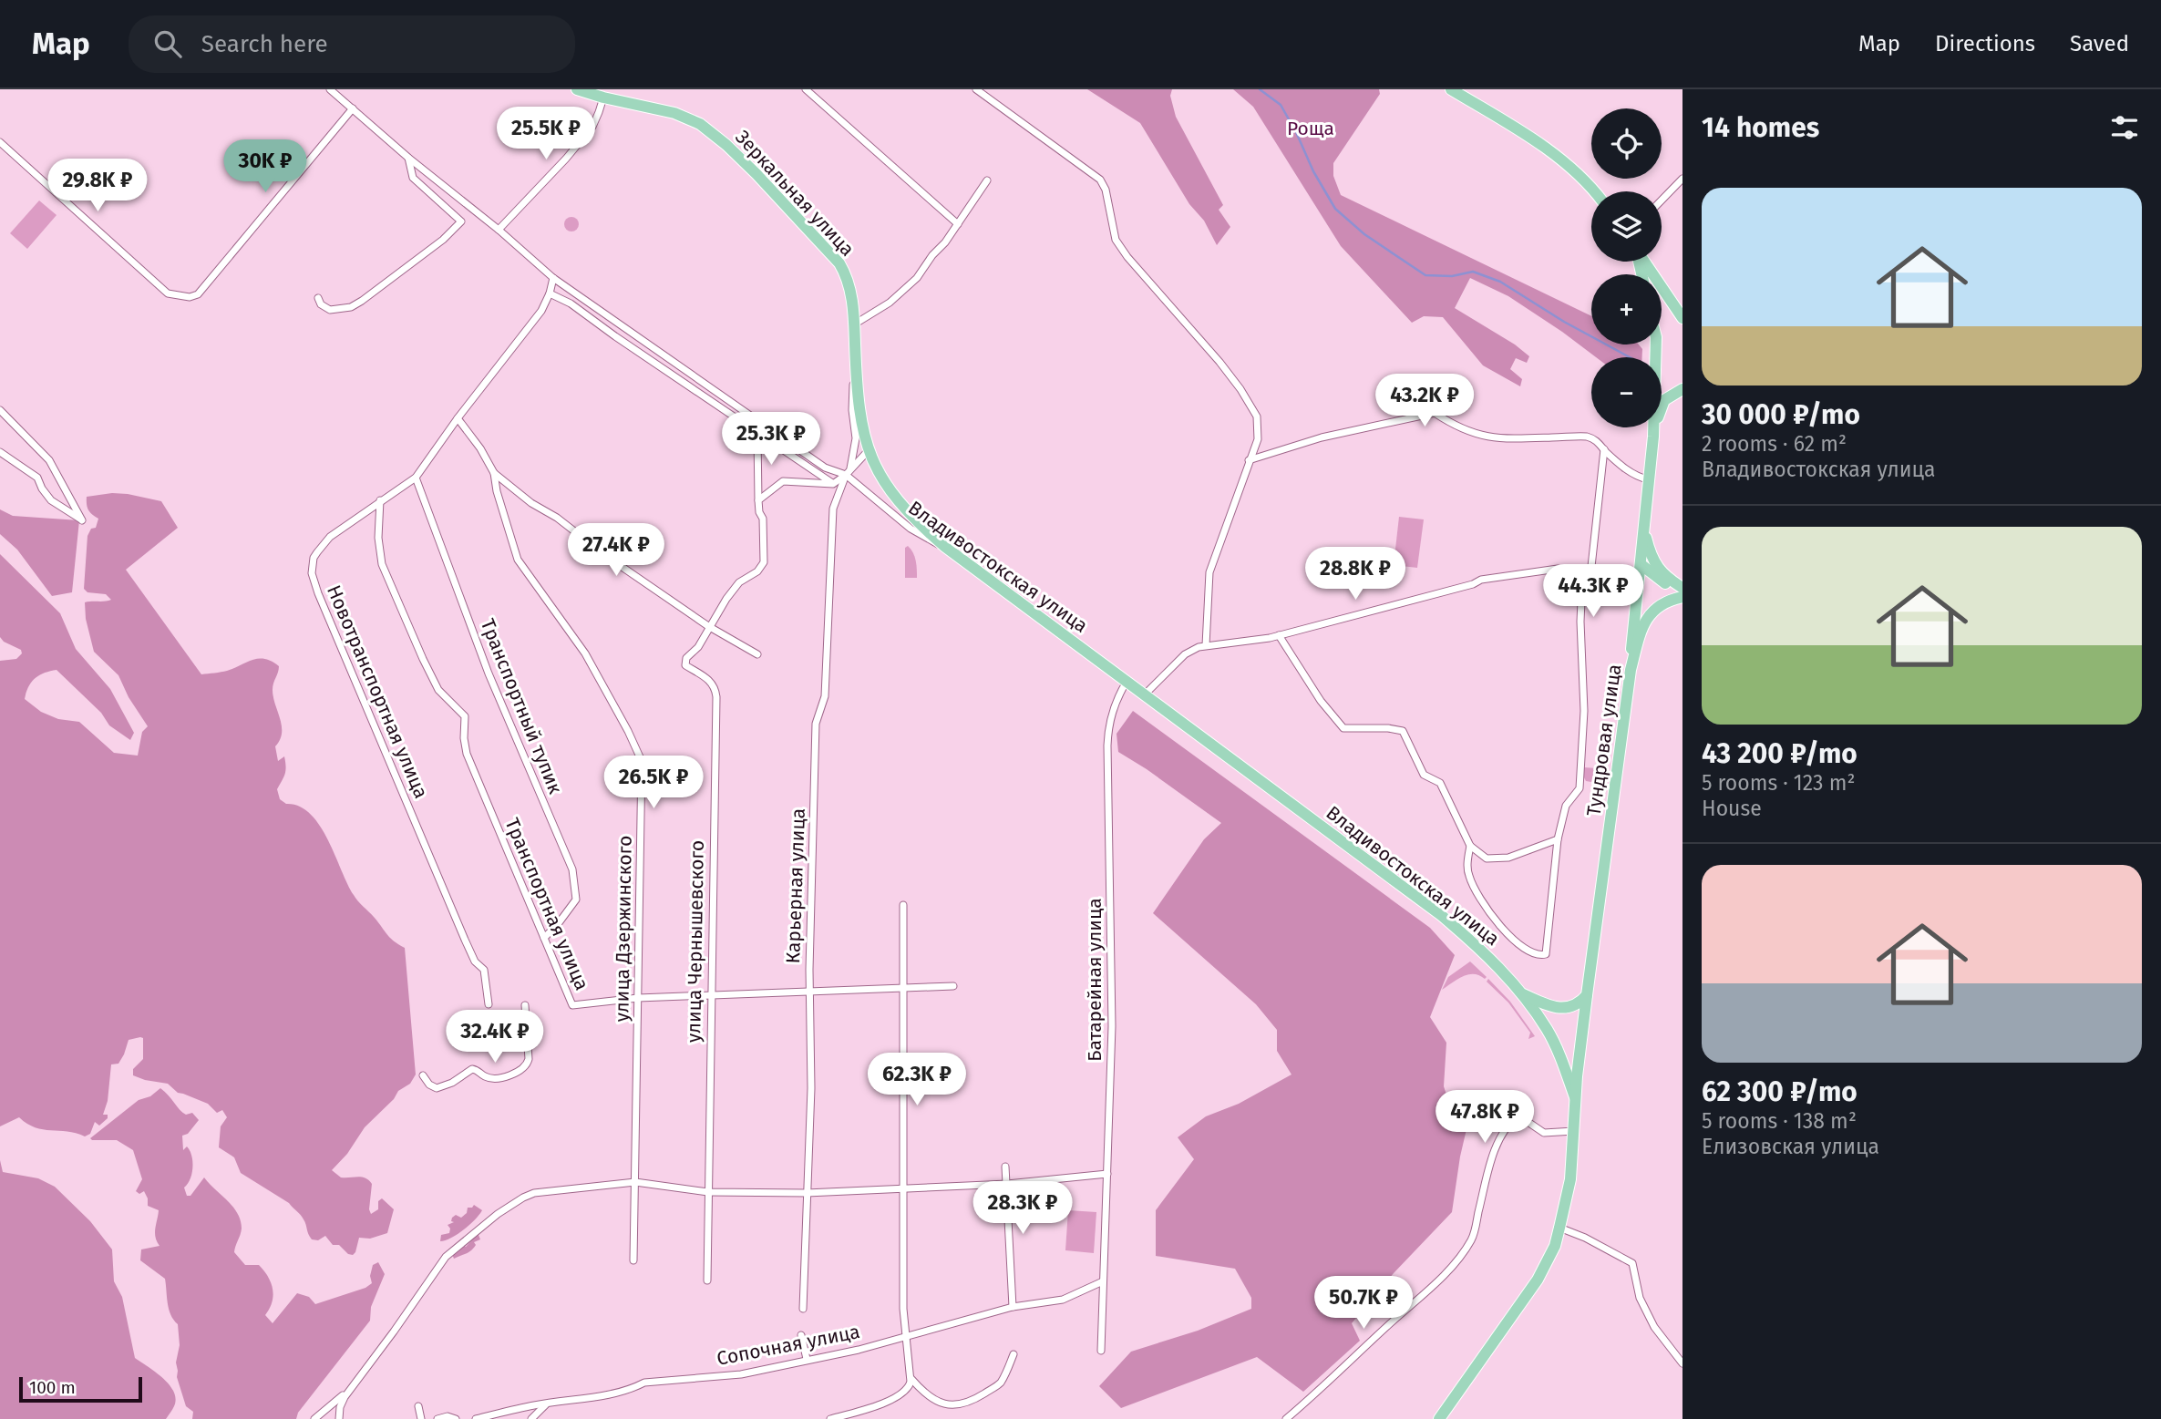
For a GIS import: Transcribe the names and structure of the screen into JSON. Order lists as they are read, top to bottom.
{
  "streets": {
    "main road": ["Зеркальная улица", "Владивостокская улица", "Тундровая улица"],
    "street": [
      "Новотранспортная улица",
      "Транспортный тупик",
      "Карьерная улица",
      "Транспортная улица",
      "улица Дзержинского",
      "улица Чернышевского",
      "Батарейная улица",
      "Сопочная улица"
    ]
  },
  "crossings": [
    ["Зеркальная улица", "Владивостокская улица"],
    ["Зеркальная улица", "Карьерная улица"],
    ["Владивостокская улица", "Новотранспортная улица"],
    ["Владивостокская улица", "Тундровая улица"],
    ["Владивостокская улица", "Карьерная улица"],
    ["Владивостокская улица", "Батарейная улица"],
    ["Новотранспортная улица", "Транспортный тупик"],
    ["Новотранспортная улица", "Транспортная улица"],
    ["Новотранспортная улица", "улица Дзержинского"],
    ["Транспортный тупик", "Транспортная улица"],
    ["Карьерная улица", "Транспортная улица"],
    ["Транспортная улица", "улица Дзержинского"],
    ["Транспортная улица", "улица Чернышевского"],
    ["Батарейная улица", "Сопочная улица"]
  ],
  "parks": ["Роща"],
  "scale_bar": "100 m",
  "page": {
    "header": "Map",
    "search": "Search here",
    "nav": ["Map", "Directions", "Saved"],
    "heading": "14 homes",
    "price": [
      "25.5K ₽",
      "30K ₽",
      "29.8K ₽",
      "43.2K ₽",
      "25.3K ₽",
      "27.4K ₽",
      "28.8K ₽",
      "44.3K ₽",
      "26.5K ₽",
      "32.4K ₽",
      "62.3K ₽",
      "47.8K ₽",
      "28.3K ₽",
      "50.7K ₽"
    ],
    "map_buttons": ["+", "−"],
    "list": [
      {
        "name": "30 000 ₽/mo",
        "note": "2 rooms · 62 m² · Владивостокская улица"
      },
      {
        "name": "43 200 ₽/mo",
        "note": "5 rooms · 123 m² · House"
      },
      {
        "name": "62 300 ₽/mo",
        "note": "5 rooms · 138 m² · Елизовская улица"
      }
    ],
    "scale": "100 m"
  }
}
